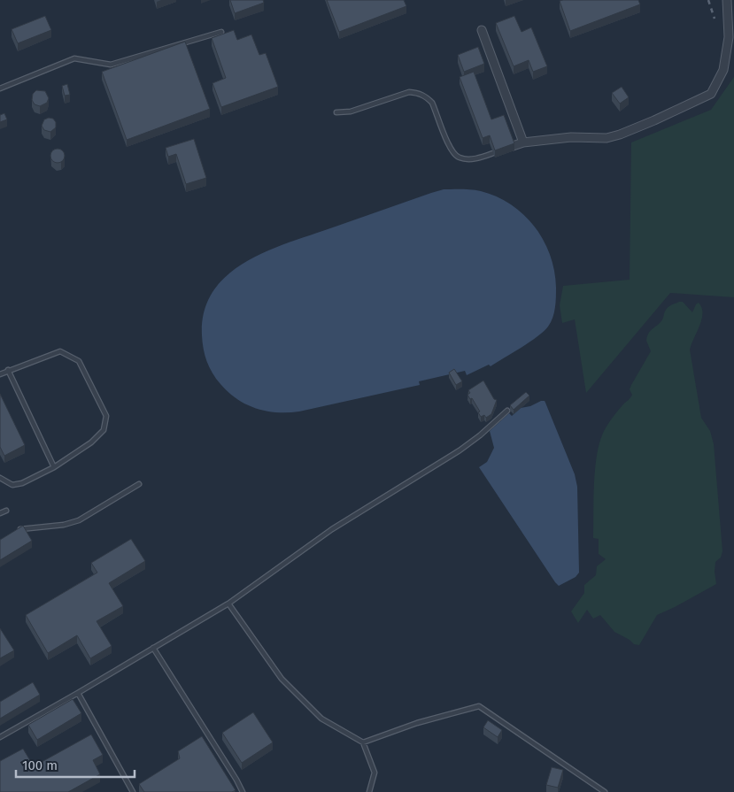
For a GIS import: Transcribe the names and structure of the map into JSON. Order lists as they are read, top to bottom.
{
  "scale_bar": "100 m"
}
